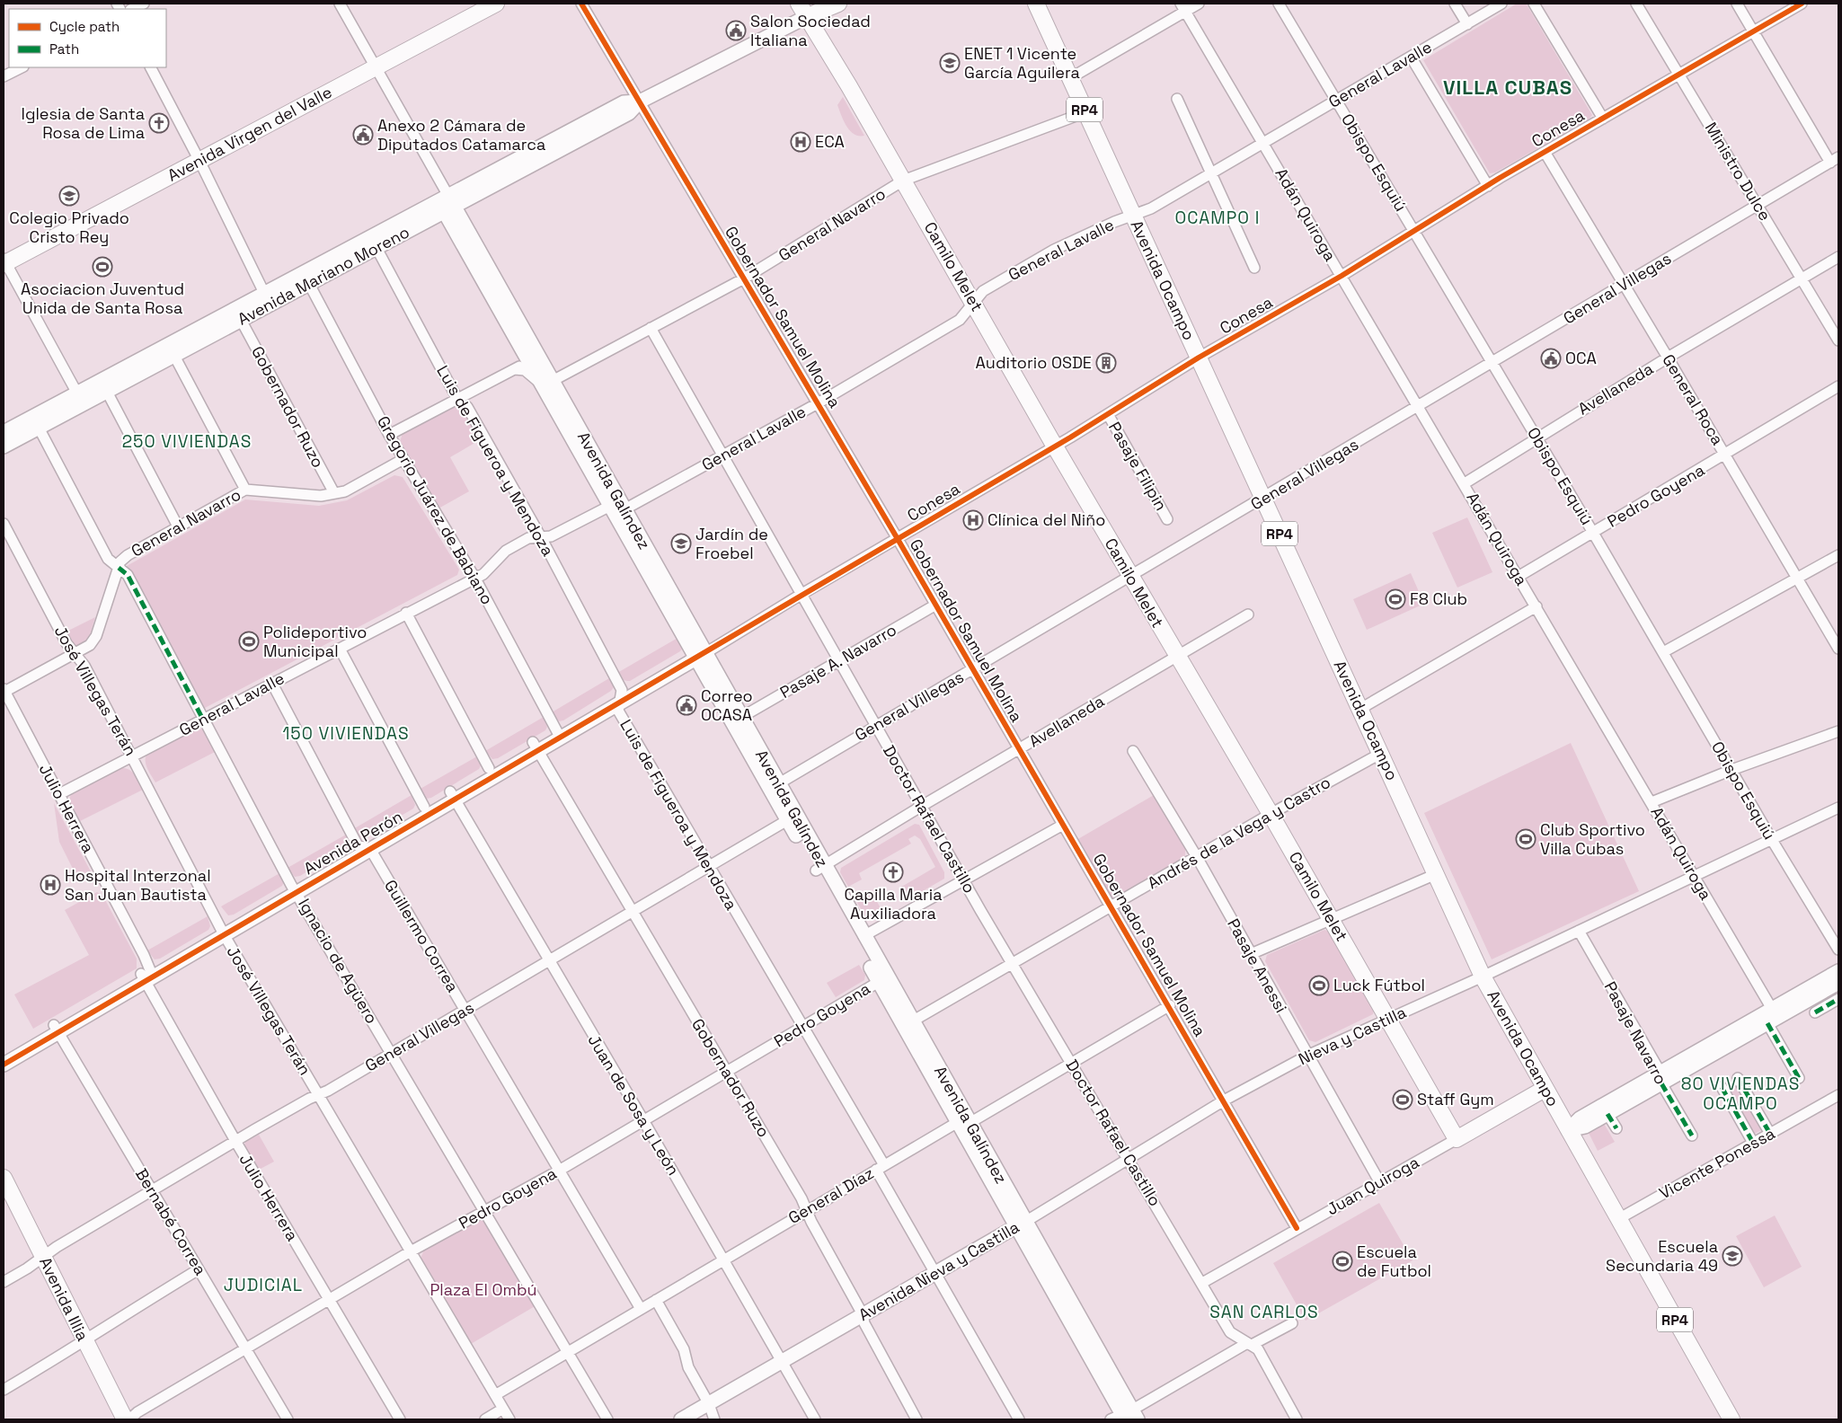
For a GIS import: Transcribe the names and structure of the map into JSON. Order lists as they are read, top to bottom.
{
  "streets": {
    "main road": [
      "RP4",
      "Avenida Virgen del Valle",
      "Camilo Melet",
      "Avenida Mariano Moreno",
      "Avenida Ocampo",
      "Avenida Galíndez",
      "Avenida Perón",
      "Juan Quiroga",
      "Avenida Nieva y Castilla",
      "Avenida Illia"
    ],
    "street": [
      "General Lavalle",
      "Conesa",
      "Obispo Esquiú",
      "Ministro Dulce",
      "Adán Quiroga",
      "General Navarro",
      "General Villegas",
      "Gobernador Samuel Molina",
      "Avellaneda",
      "General Roca",
      "Gobernador Ruzo",
      "Luis de Figueroa y Mendoza",
      "Pasaje Filipin",
      "Pedro Goyena",
      "Gregorio Juárez de Babiano",
      "Pasaje A. Navarro",
      "José Villegas Terán",
      "Julio Herrera",
      "Doctor Rafael Castillo",
      "Andrés de la Vega y Castro",
      "Guillermo Correa",
      "Ignacio de Agüero",
      "Pasaje Anessi",
      "Pasaje Navarro",
      "Nieva y Castilla",
      "Juan de Sosa y León",
      "Vicente Ponessa",
      "General Díaz",
      "Bernabé Correa"
    ]
  },
  "crossings": [
    ["General Lavalle", "Obispo Esquiú"],
    ["General Lavalle", "Adán Quiroga"],
    ["General Lavalle", "Camilo Melet"],
    ["General Lavalle", "Avenida Ocampo"],
    ["General Lavalle", "Gobernador Samuel Molina"],
    ["General Lavalle", "Luis de Figueroa y Mendoza"],
    ["General Lavalle", "Avenida Galíndez"],
    ["General Lavalle", "Gregorio Juárez de Babiano"],
    ["General Lavalle", "José Villegas Terán"],
    ["General Lavalle", "Julio Herrera"],
    ["General Lavalle", "Doctor Rafael Castillo"],
    ["General Lavalle", "Guillermo Correa"],
    ["General Lavalle", "Ignacio de Agüero"],
    ["Conesa", "Obispo Esquiú"],
    ["Conesa", "Ministro Dulce"],
    ["Conesa", "Adán Quiroga"],
    ["Conesa", "Camilo Melet"],
    ["Conesa", "Avenida Ocampo"],
    ["Conesa", "Gobernador Samuel Molina"],
    ["Conesa", "General Roca"],
    ["Conesa", "Pasaje Filipin"],
    ["Conesa", "Avenida Galíndez"],
    ["Conesa", "Doctor Rafael Castillo"],
    ["Conesa", "Avenida Perón"],
    ["Avenida Virgen del Valle", "Avenida Galíndez"],
    ["Obispo Esquiú", "General Villegas"],
    ["Obispo Esquiú", "Avellaneda"],
    ["Obispo Esquiú", "Pedro Goyena"],
    ["Obispo Esquiú", "Nieva y Castilla"],
    ["Ministro Dulce", "General Villegas"],
    ["Ministro Dulce", "Avellaneda"],
    ["Adán Quiroga", "General Villegas"],
    ["Adán Quiroga", "Avellaneda"],
    ["Adán Quiroga", "Pedro Goyena"],
    ["Adán Quiroga", "Nieva y Castilla"],
    ["General Navarro", "Camilo Melet"],
    ["General Navarro", "Avenida Ocampo"],
    ["General Navarro", "Gobernador Samuel Molina"],
    ["General Navarro", "Gobernador Ruzo"],
    ["General Navarro", "Avenida Galíndez"],
    ["General Navarro", "Gregorio Juárez de Babiano"],
    ["General Navarro", "José Villegas Terán"],
    ["General Navarro", "Julio Herrera"],
    ["General Navarro", "Doctor Rafael Castillo"],
    ["General Navarro", "Ignacio de Agüero"],
    ["Camilo Melet", "Avenida Mariano Moreno"],
    ["Camilo Melet", "General Villegas"],
    ["Camilo Melet", "Avellaneda"],
    ["Camilo Melet", "Andrés de la Vega y Castro"],
    ["Camilo Melet", "Nieva y Castilla"],
    ["Camilo Melet", "Juan Quiroga"],
    ["Avenida Mariano Moreno", "Gobernador Samuel Molina"],
    ["Avenida Mariano Moreno", "Gobernador Ruzo"],
    ["Avenida Mariano Moreno", "Luis de Figueroa y Mendoza"],
    ["Avenida Mariano Moreno", "Avenida Galíndez"],
    ["Avenida Mariano Moreno", "Gregorio Juárez de Babiano"],
    ["Avenida Mariano Moreno", "Ignacio de Agüero"],
    ["Avenida Ocampo", "General Villegas"],
    ["Avenida Ocampo", "Andrés de la Vega y Castro"],
    ["Avenida Ocampo", "Nieva y Castilla"],
    ["Avenida Ocampo", "Vicente Ponessa"],
    ["Avenida Ocampo", "Juan Quiroga"],
    ["General Villegas", "Gobernador Samuel Molina"],
    ["General Villegas", "General Roca"],
    ["General Villegas", "Gobernador Ruzo"],
    ["General Villegas", "Luis de Figueroa y Mendoza"],
    ["General Villegas", "Avenida Galíndez"],
    ["General Villegas", "José Villegas Terán"],
    ["General Villegas", "Julio Herrera"],
    ["General Villegas", "Doctor Rafael Castillo"],
    ["General Villegas", "Guillermo Correa"],
    ["General Villegas", "Ignacio de Agüero"],
    ["General Villegas", "Juan de Sosa y León"],
    ["General Villegas", "Bernabé Correa"],
    ["General Villegas", "Avenida Illia"],
    ["Gobernador Samuel Molina", "Avellaneda"],
    ["Gobernador Samuel Molina", "Pasaje A. Navarro"],
    ["Gobernador Samuel Molina", "Andrés de la Vega y Castro"],
    ["Gobernador Samuel Molina", "Nieva y Castilla"],
    ["Gobernador Samuel Molina", "Juan Quiroga"],
    ["Gobernador Samuel Molina", "General Díaz"],
    ["Avellaneda", "General Roca"],
    ["Avellaneda", "Avenida Galíndez"],
    ["Avellaneda", "Doctor Rafael Castillo"],
    ["General Roca", "Pedro Goyena"],
    ["Gobernador Ruzo", "Pedro Goyena"],
    ["Gobernador Ruzo", "Avenida Perón"],
    ["Gobernador Ruzo", "General Díaz"],
    ["Gobernador Ruzo", "Avenida Nieva y Castilla"],
    ["Luis de Figueroa y Mendoza", "Pedro Goyena"],
    ["Luis de Figueroa y Mendoza", "Avenida Perón"],
    ["Luis de Figueroa y Mendoza", "General Díaz"],
    ["Luis de Figueroa y Mendoza", "Avenida Nieva y Castilla"],
    ["Avenida Galíndez", "Pedro Goyena"],
    ["Avenida Galíndez", "Pasaje A. Navarro"],
    ["Avenida Galíndez", "Andrés de la Vega y Castro"],
    ["Avenida Galíndez", "Avenida Perón"],
    ["Avenida Galíndez", "Nieva y Castilla"],
    ["Avenida Galíndez", "General Díaz"],
    ["Avenida Galíndez", "Avenida Nieva y Castilla"],
    ["Pedro Goyena", "José Villegas Terán"],
    ["Pedro Goyena", "Julio Herrera"],
    ["Pedro Goyena", "Guillermo Correa"],
    ["Pedro Goyena", "Ignacio de Agüero"],
    ["Pedro Goyena", "Juan de Sosa y León"],
    ["Pedro Goyena", "Bernabé Correa"],
    ["Gregorio Juárez de Babiano", "Avenida Perón"],
    ["Pasaje A. Navarro", "Doctor Rafael Castillo"],
    ["José Villegas Terán", "Avenida Perón"],
    ["José Villegas Terán", "General Díaz"],
    ["Julio Herrera", "Avenida Perón"],
    ["Doctor Rafael Castillo", "Andrés de la Vega y Castro"],
    ["Doctor Rafael Castillo", "Nieva y Castilla"],
    ["Doctor Rafael Castillo", "Juan Quiroga"],
    ["Doctor Rafael Castillo", "General Díaz"],
    ["Andrés de la Vega y Castro", "Pasaje Anessi"],
    ["Avenida Perón", "Guillermo Correa"],
    ["Avenida Perón", "Ignacio de Agüero"],
    ["Avenida Perón", "Juan de Sosa y León"],
    ["Avenida Perón", "Bernabé Correa"],
    ["Guillermo Correa", "General Díaz"],
    ["Ignacio de Agüero", "General Díaz"],
    ["Pasaje Anessi", "Nieva y Castilla"],
    ["Pasaje Anessi", "Juan Quiroga"],
    ["Pasaje Navarro", "Nieva y Castilla"],
    ["Nieva y Castilla", "Avenida Nieva y Castilla"],
    ["Juan de Sosa y León", "General Díaz"],
    ["Juan de Sosa y León", "Avenida Nieva y Castilla"]
  ],
  "districts": [
    "VILLA CUBAS",
    "OCAMPO I",
    "250 VIVIENDAS",
    "150 VIVIENDAS",
    "80 VIVIENDAS OCAMPO",
    "JUDICIAL",
    "SAN CARLOS"
  ],
  "parks": ["Plaza El Ombú"],
  "places": {
    "public building": [
      "Salon Sociedad Italiana",
      "Anexo 2 Cámara de Diputados Catamarca",
      "OCA",
      "Correo OCASA"
    ],
    "school or university": [
      "ENET 1 Vicente García Aguilera",
      "Colegio Privado Cristo Rey",
      "Jardín de Froebel",
      "Escuela Secundaria 49"
    ],
    "church": ["Iglesia de Santa Rosa de Lima", "Capilla Maria Auxiliadora"],
    "hospital": ["ECA", "Clínica del Niño", "Hospital Interzonal San Juan Bautista"],
    "sports": [
      "Asociacion Juventud Unida de Santa Rosa",
      "F8 Club",
      "Polideportivo Municipal",
      "Club Sportivo Villa Cubas",
      "Luck Fútbol",
      "Staff Gym",
      "Escuela de Futbol"
    ],
    "building": ["Auditorio OSDE"]
  },
  "legend": ["Cycle path", "Path"]
}
